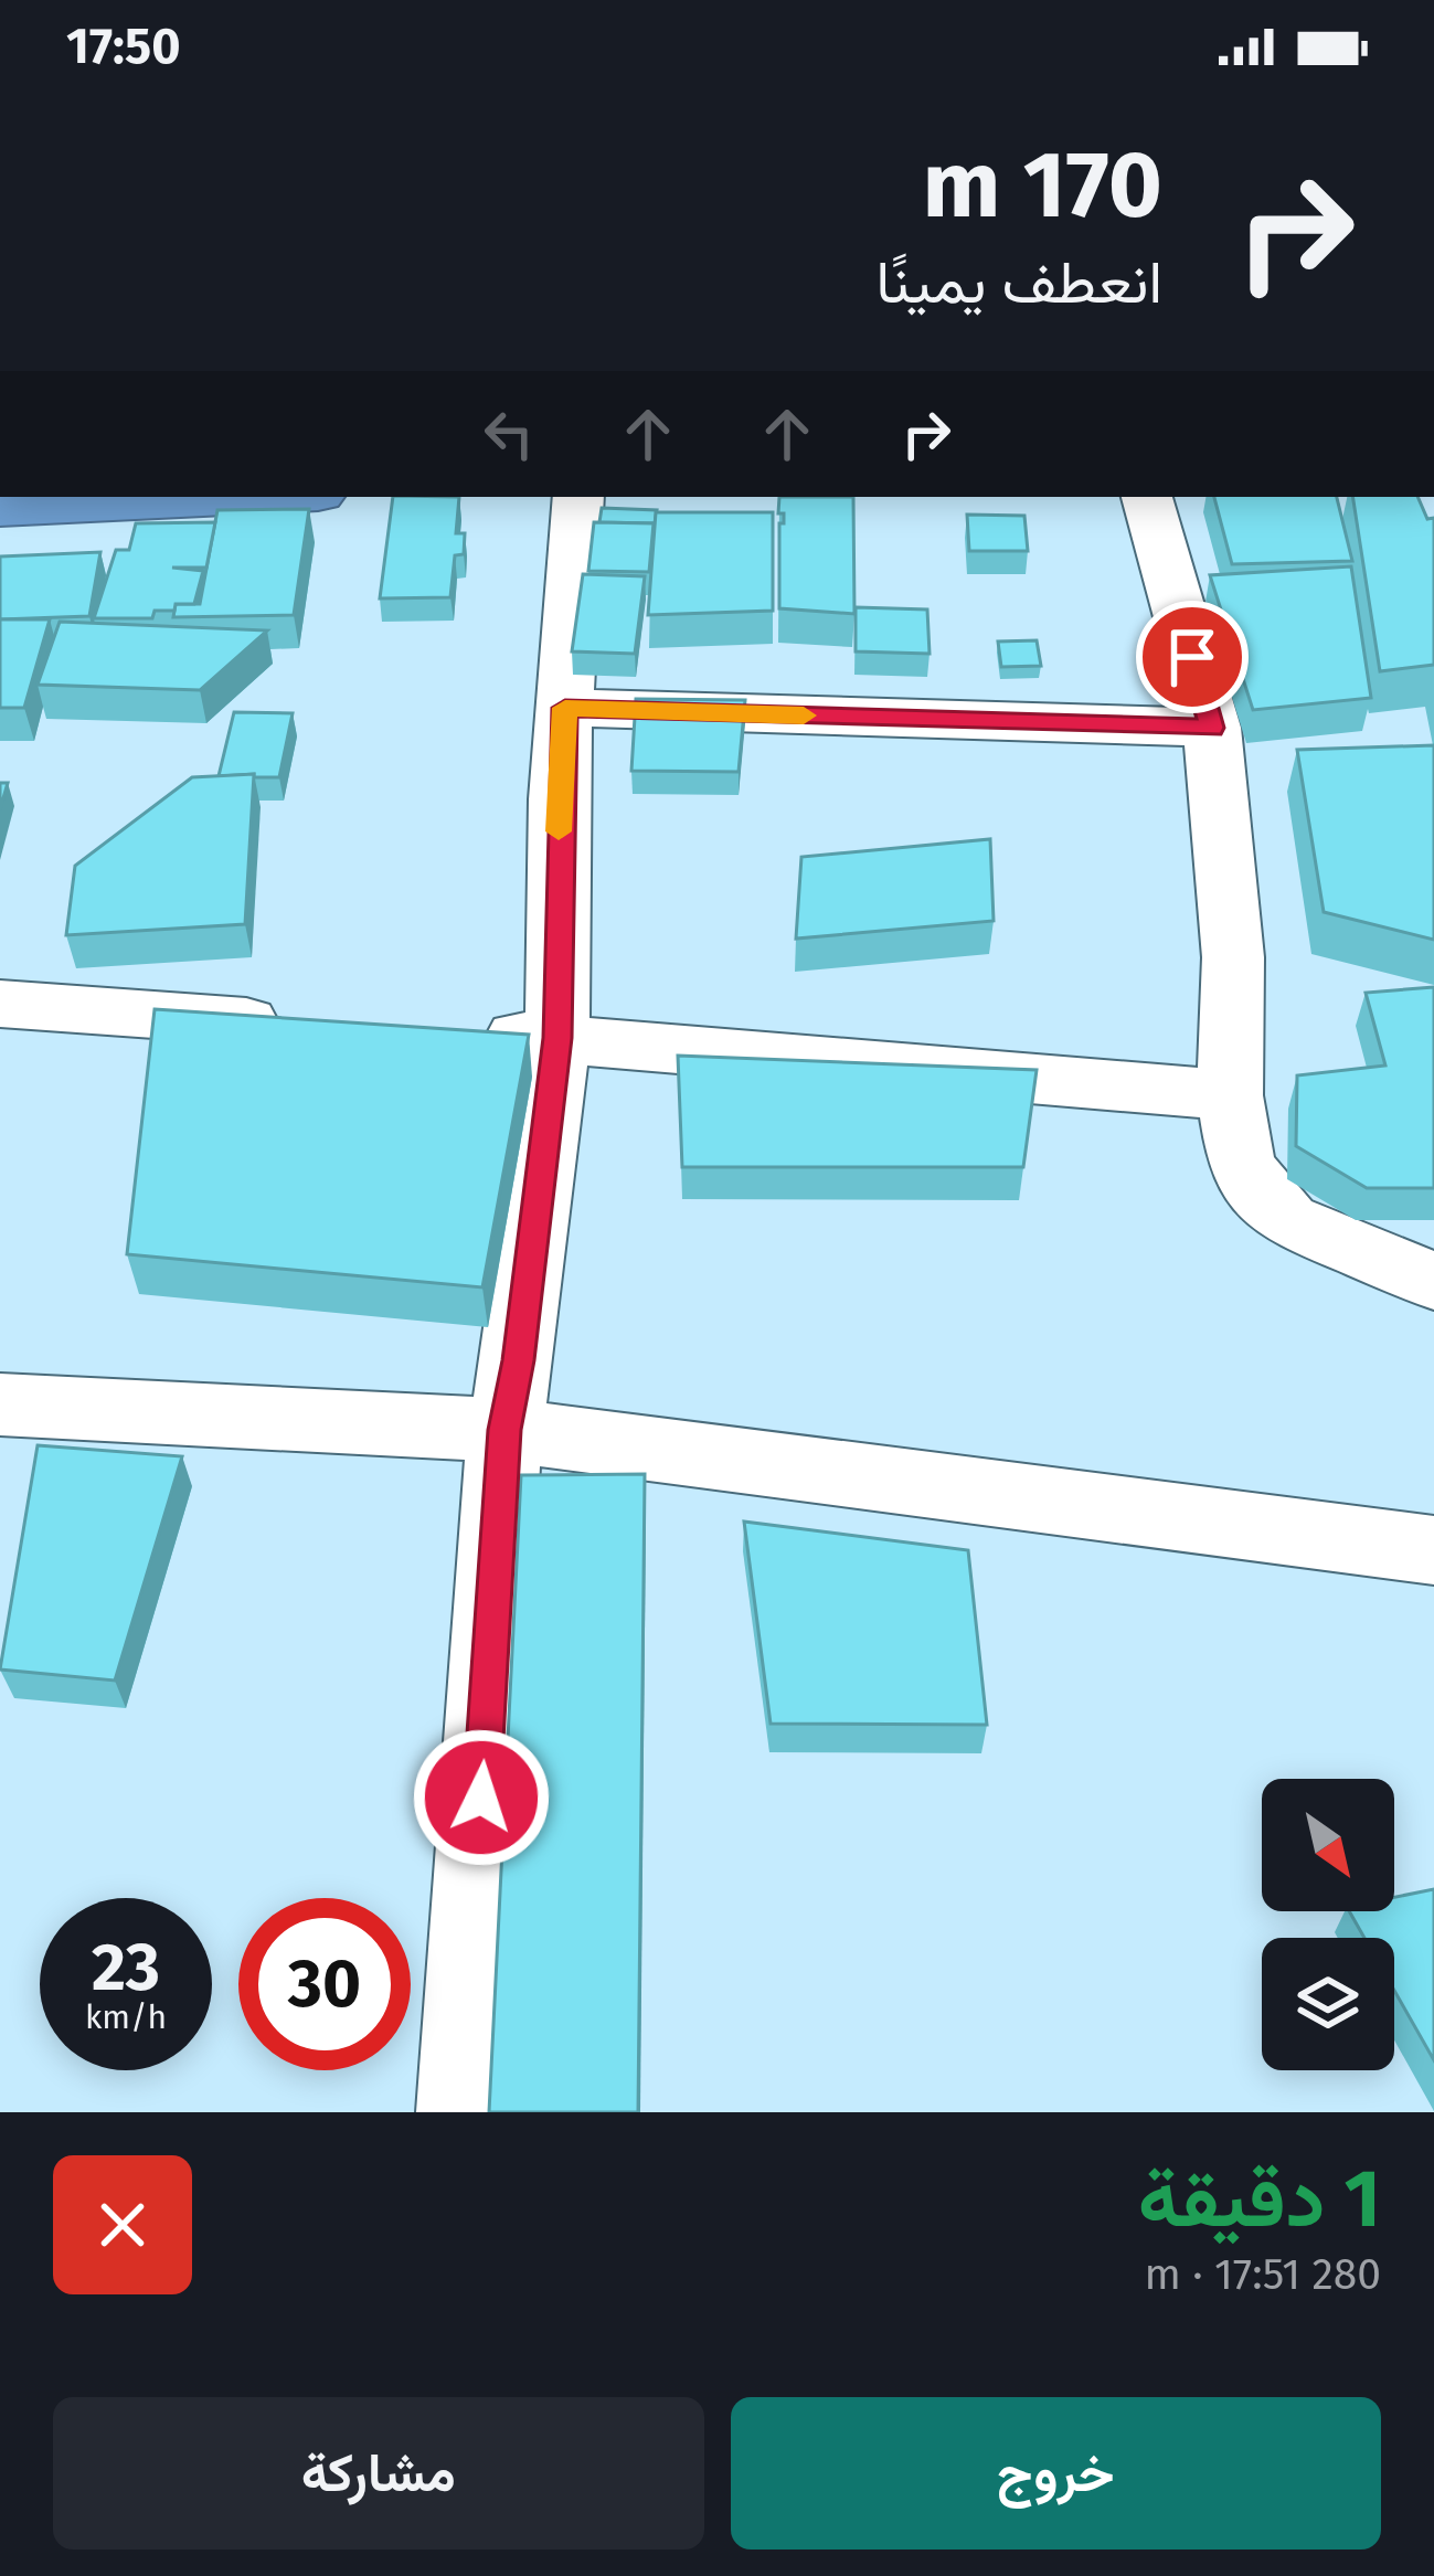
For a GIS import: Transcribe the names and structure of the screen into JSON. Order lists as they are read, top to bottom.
{
  "north": "bottom right",
  "page": {
    "status": "17:50",
    "turn": ["170 m", "انعطف يمينًا"],
    "speed": "23 km/h",
    "limit": "30",
    "heading": ["1 دقيقة", "280 m · 17:51"],
    "buttons": ["خروج", "مشاركة"]
  }
}
